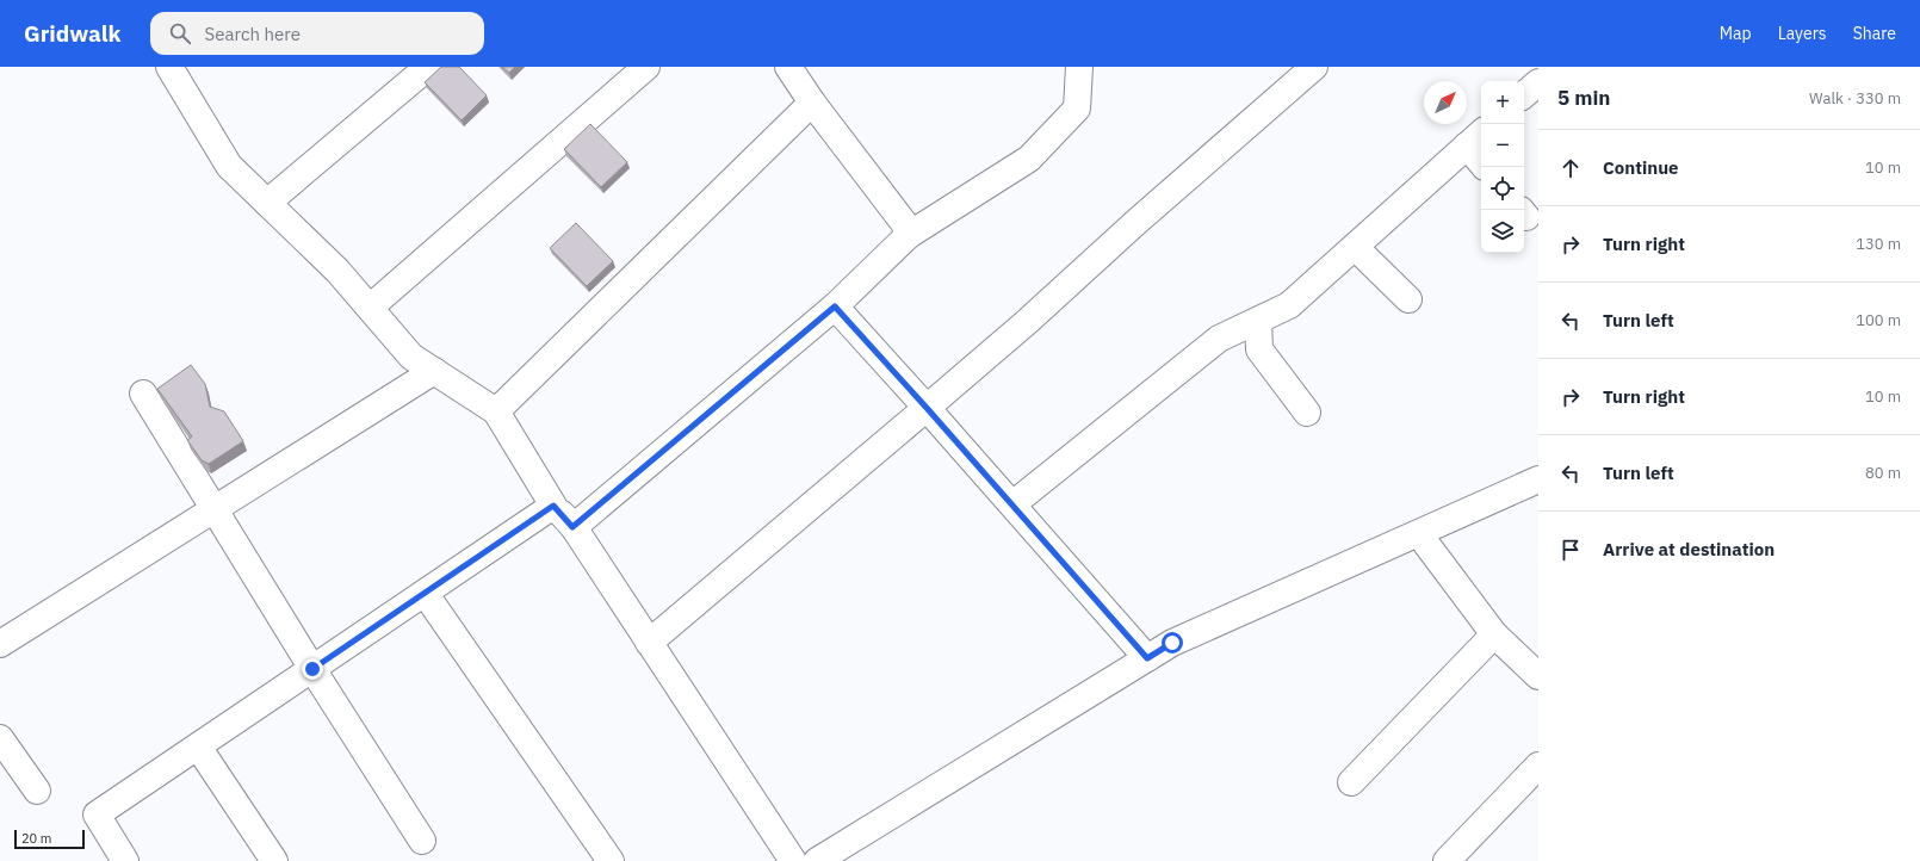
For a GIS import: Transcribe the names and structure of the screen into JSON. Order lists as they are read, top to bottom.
{
  "scale_bar": "20 m",
  "north": "top right",
  "page": {
    "header": "Gridwalk",
    "search": "Search here",
    "nav": ["Map", "Layers", "Share"],
    "heading": ["5 min", "Walk · 330 m"],
    "map_buttons": ["+", "−"],
    "list": [
      ["Continue", "10 m"],
      ["Turn right", "130 m"],
      ["Turn left", "100 m"],
      ["Turn right", "10 m"],
      ["Turn left", "80 m"],
      "Arrive at destination"
    ],
    "scale": "20 m"
  }
}
